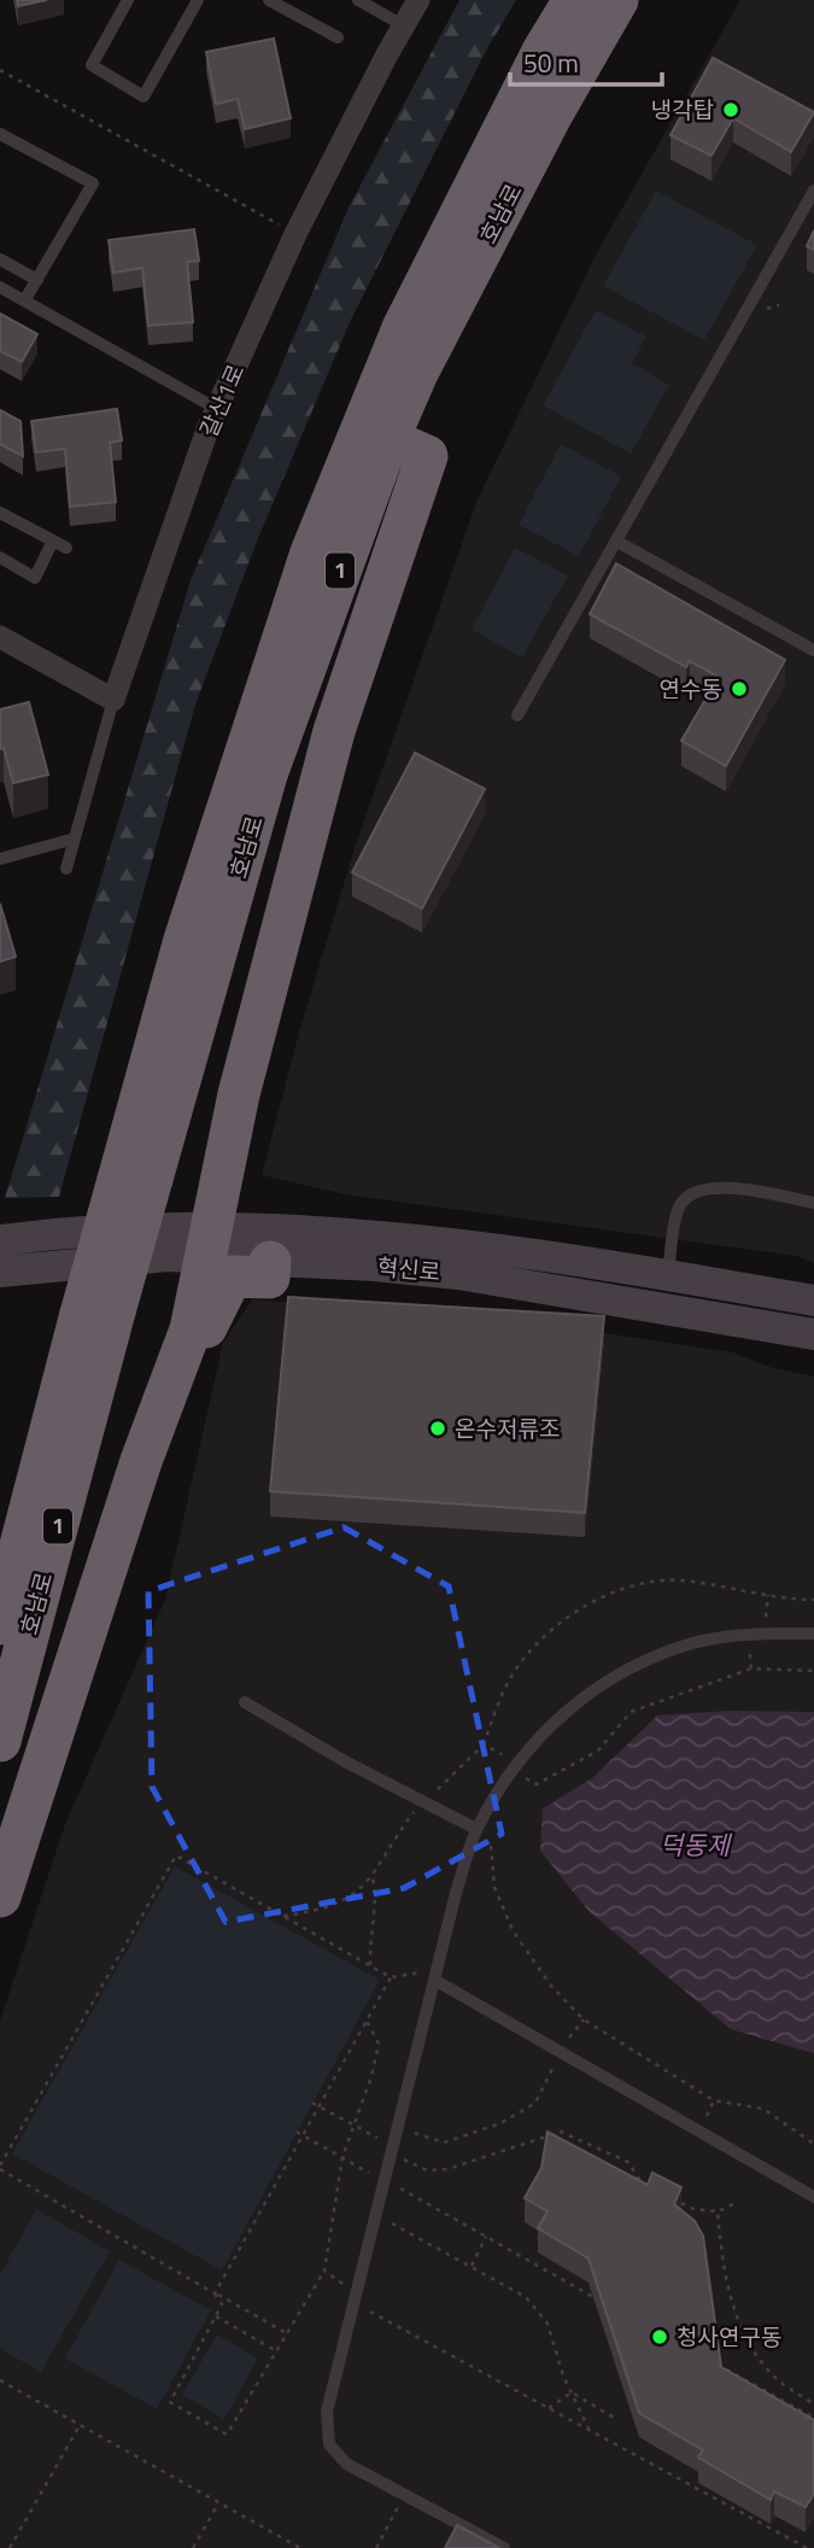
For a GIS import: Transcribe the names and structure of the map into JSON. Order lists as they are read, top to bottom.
{
  "streets": {
    "highway": ["호남로", "1"],
    "main road": ["혁신로"],
    "street": ["갈산1로"]
  },
  "water": ["덕동제"],
  "places": [
    "냉각탑",
    "연수동",
    "온수저류조",
    "청사연구동"
  ],
  "scale_bar": "50 m"
}
